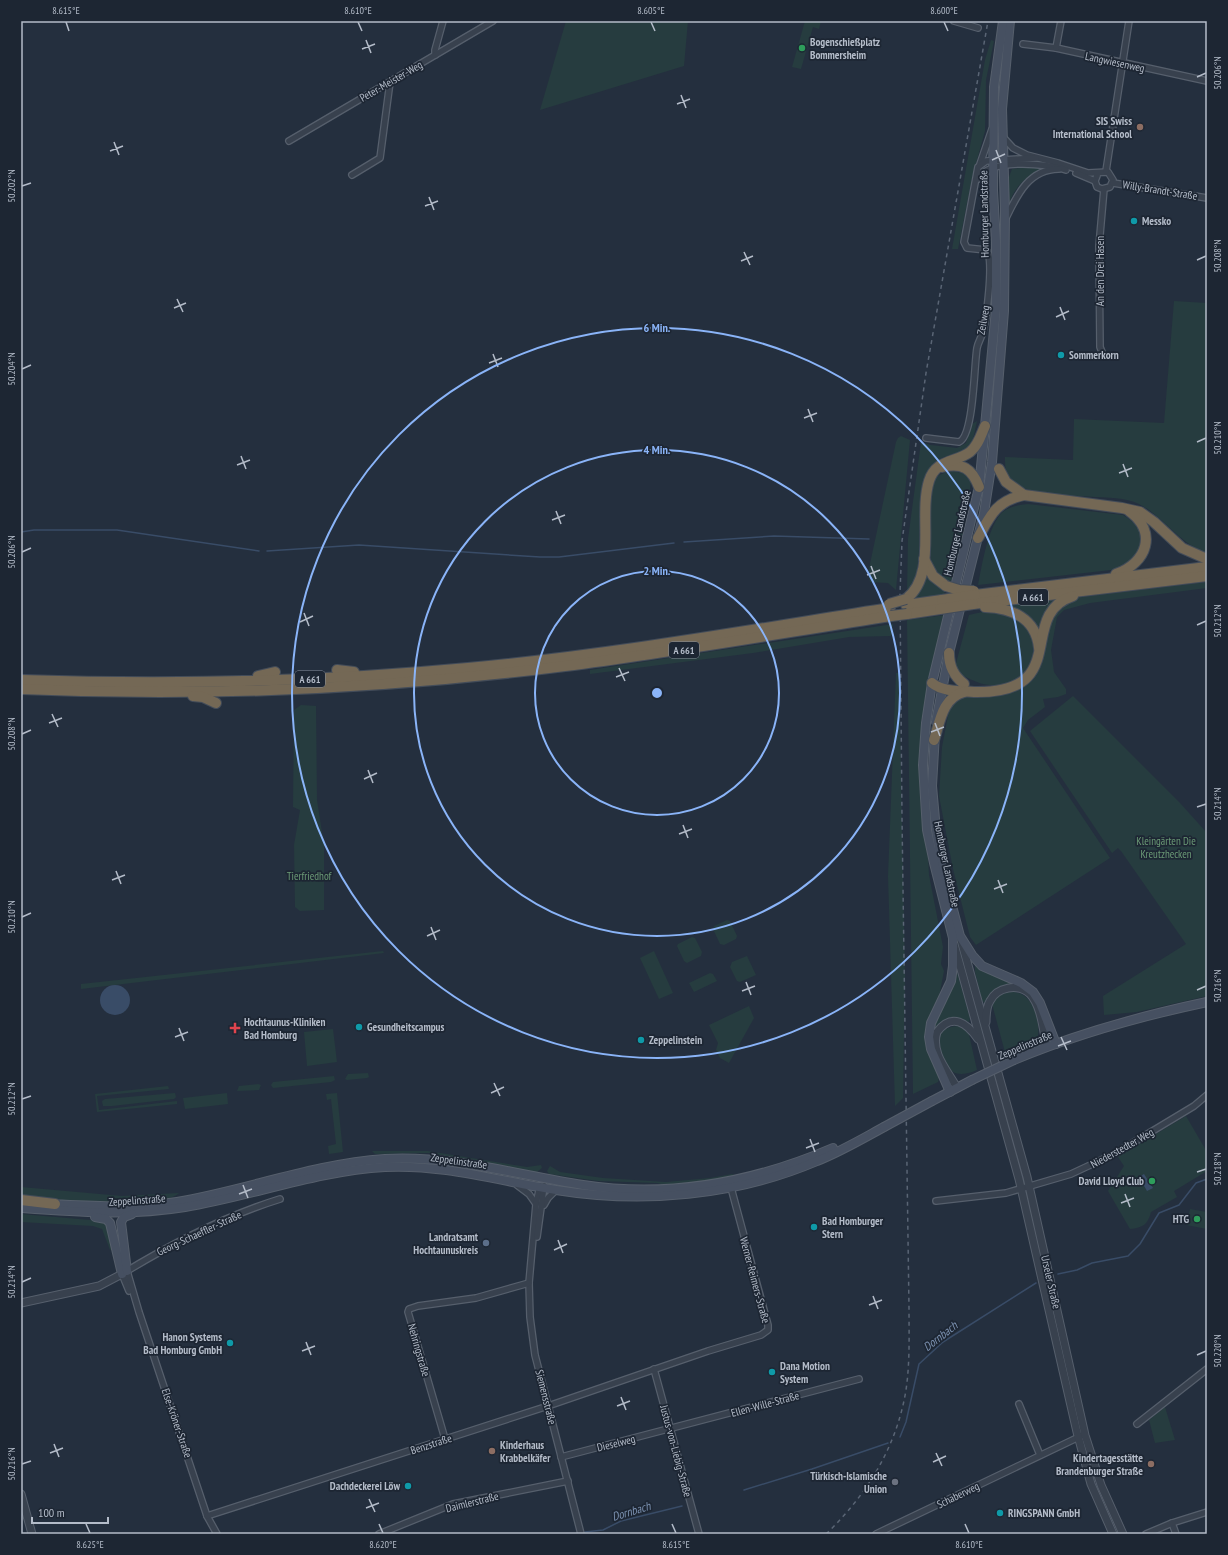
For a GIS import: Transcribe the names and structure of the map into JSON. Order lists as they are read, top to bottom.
{
  "streets": {
    "highway": ["A 661"],
    "main road": ["Homburger Landstraße", "Zeppelinstraße"],
    "street": [
      "Langwiesenweg",
      "Peter-Meister-Weg",
      "Willy-Brandt-Straße",
      "An den Drei Hasen",
      "Zeilweg",
      "Niederstedter Weg",
      "Georg-Schaeffler-Straße",
      "Werner-Reimers-Straße",
      "Urseler Straße",
      "Nehringstraße",
      "Siemensstraße",
      "Ellen-Wille-Straße",
      "Else-Kröner-Straße",
      "Dieselweg",
      "Benzstraße",
      "Justus-von-Liebig-Straße",
      "Schaberweg",
      "Daimlerstraße"
    ]
  },
  "crossings": [
    ["Willy-Brandt-Straße", "An den Drei Hasen"],
    ["Homburger Landstraße", "Zeilweg"],
    ["Homburger Landstraße", "Urseler Straße"],
    ["Zeppelinstraße", "Werner-Reimers-Straße"],
    ["Zeppelinstraße", "Siemensstraße"],
    ["Niederstedter Weg", "Urseler Straße"],
    ["Georg-Schaeffler-Straße", "Else-Kröner-Straße"],
    ["Werner-Reimers-Straße", "Benzstraße"],
    ["Werner-Reimers-Straße", "Justus-von-Liebig-Straße"],
    ["Urseler Straße", "Schaberweg"],
    ["Nehringstraße", "Siemensstraße"],
    ["Nehringstraße", "Benzstraße"],
    ["Siemensstraße", "Dieselweg"],
    ["Siemensstraße", "Benzstraße"],
    ["Siemensstraße", "Daimlerstraße"],
    ["Ellen-Wille-Straße", "Dieselweg"],
    ["Ellen-Wille-Straße", "Justus-von-Liebig-Straße"],
    ["Else-Kröner-Straße", "Benzstraße"],
    ["Dieselweg", "Justus-von-Liebig-Straße"],
    ["Benzstraße", "Justus-von-Liebig-Straße"]
  ],
  "water": ["Dornbach"],
  "parks": ["Kleingärten Die Kreutzhecken", "Tierfriedhof"],
  "places": {
    "other": [
      "Bogenschießplatz Bommersheim",
      "SIS Swiss International School",
      "Messko",
      "Sommerkorn",
      "Gesundheitscampus",
      "Zeppelinstein",
      "David Lloyd Club",
      "HTG",
      "Bad Homburger Stern",
      "Landratsamt Hochtaunuskreis",
      "Hanon Systems Bad Homburg GmbH",
      "Dana Motion System",
      "Kinderhaus Krabbelkäfer",
      "Kindertagesstätte Brandenburger Straße",
      "Türkisch-Islamische Union",
      "Dachdeckerei Löw",
      "RINGSPANN GmbH"
    ],
    "health": ["Hochtaunus-Kliniken Bad Homburg"]
  },
  "scale_bar": "100 m",
  "coordinates": [
    "8.615°E",
    "8.610°E",
    "8.605°E",
    "8.600°E",
    "50.206°N",
    "50.202°N",
    "50.208°N",
    "50.204°N",
    "50.210°N",
    "50.212°N",
    "50.214°N",
    "50.216°N",
    "50.218°N",
    "50.220°N",
    "8.625°E",
    "8.620°E"
  ],
  "rings": ["6 Min.", "4 Min.", "2 Min."]
}
